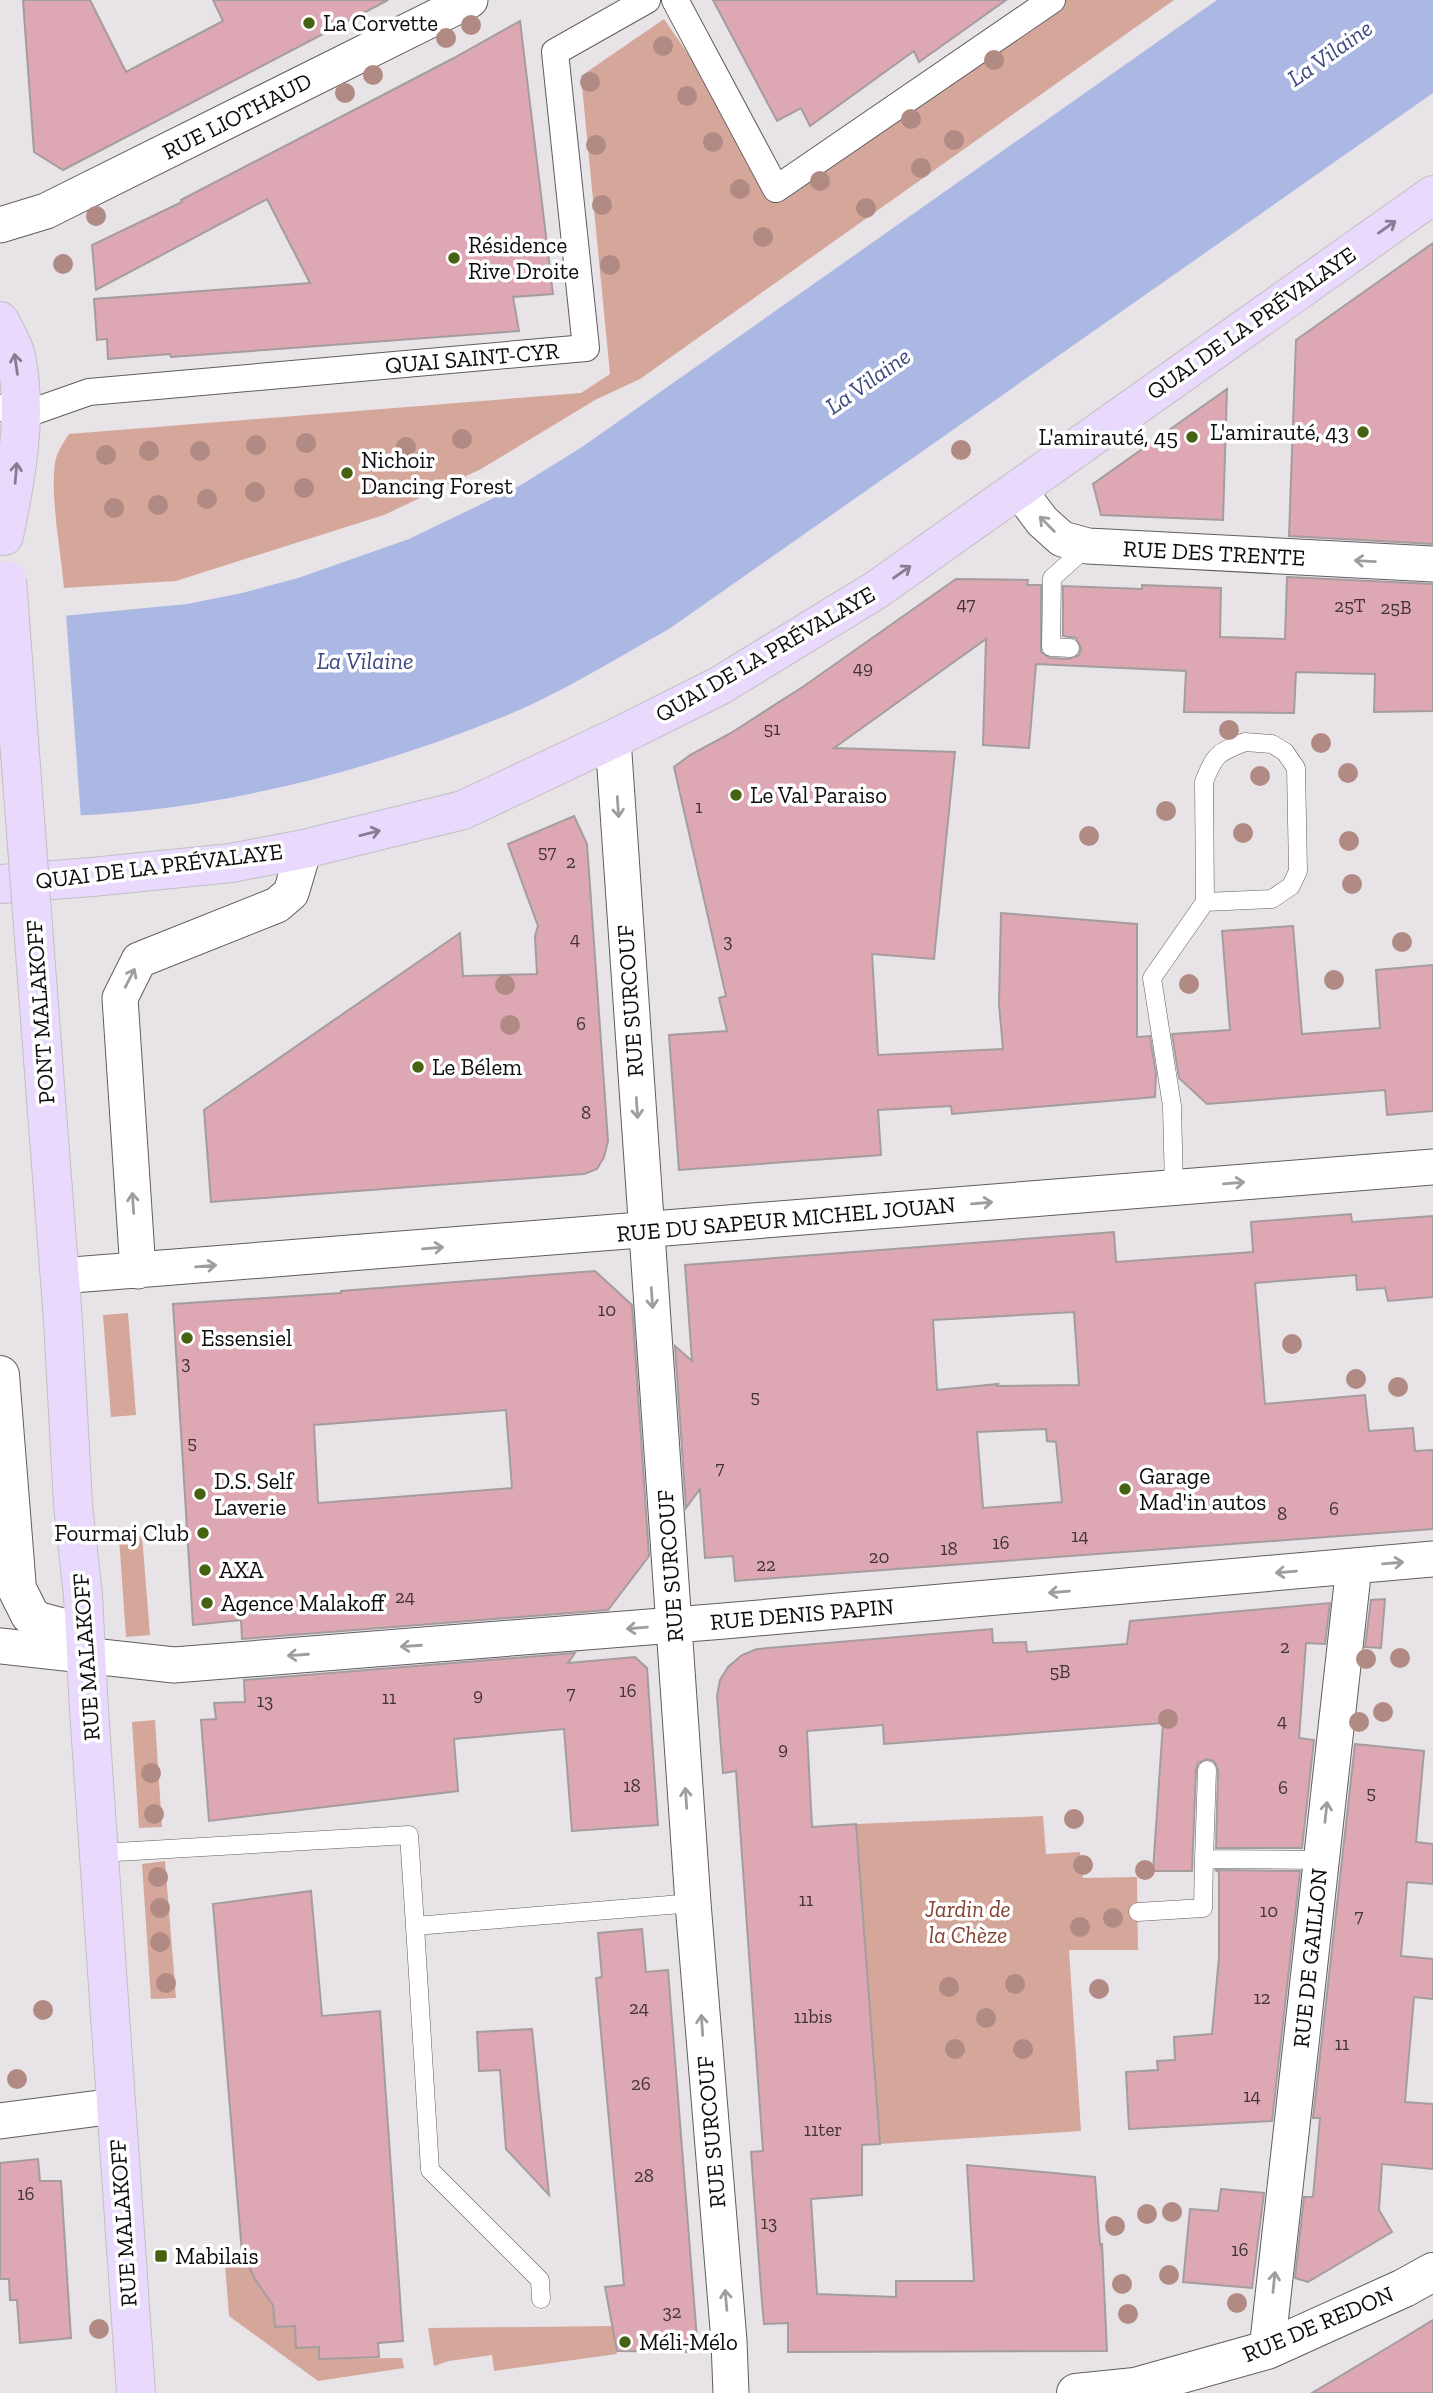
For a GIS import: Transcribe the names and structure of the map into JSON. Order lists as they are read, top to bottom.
{
  "streets": {
    "main road": ["QUAI DE LA PRÉVALAYE", "PONT MALAKOFF", "RUE MALAKOFF"],
    "street": [
      "RUE LIOTHAUD",
      "QUAI SAINT-CYR",
      "RUE DES TRENTE",
      "RUE SURCOUF",
      "RUE DU SAPEUR MICHEL JOUAN",
      "RUE DENIS PAPIN",
      "RUE DE GAILLON",
      "RUE DE REDON"
    ]
  },
  "crossings": [
    ["QUAI DE LA PRÉVALAYE", "RUE DES TRENTE"],
    ["QUAI DE LA PRÉVALAYE", "RUE SURCOUF"],
    ["QUAI SAINT-CYR", "PONT MALAKOFF"],
    ["RUE SURCOUF", "RUE DU SAPEUR MICHEL JOUAN"],
    ["RUE SURCOUF", "RUE DENIS PAPIN"],
    ["PONT MALAKOFF", "RUE MALAKOFF"],
    ["RUE DENIS PAPIN", "RUE MALAKOFF"],
    ["RUE DENIS PAPIN", "RUE DE GAILLON"],
    ["RUE DE GAILLON", "RUE DE REDON"]
  ],
  "one_way": [
    "QUAI DE LA PRÉVALAYE",
    "RUE DES TRENTE",
    "RUE DU SAPEUR MICHEL JOUAN",
    "RUE DENIS PAPIN",
    "RUE DE GAILLON"
  ],
  "water": ["La Vilaine"],
  "parks": ["Jardin de la Chèze"],
  "places": {
    "other": [
      "La Corvette",
      "Résidence Rive Droite",
      "L'amirauté, 43",
      "L'amirauté, 45",
      "Nichoir Dancing Forest",
      "Le Val Paraiso",
      "Le Bélem",
      "Essensiel",
      "Garage Mad'in autos",
      "D.S. Self Laverie",
      "Fourmaj Club",
      "AXA",
      "Agence Malakoff",
      "Méli-Mélo"
    ],
    "transit": ["Mabilais"]
  },
  "house_numbers": [
    "47",
    "25T",
    "25B",
    "49",
    "51",
    "1",
    "57",
    "2",
    "4",
    "3",
    "6",
    "8",
    "10",
    "3",
    "5",
    "5",
    "7",
    "6",
    "8",
    "14",
    "16",
    "18",
    "20",
    "22",
    "24",
    "2",
    "5B",
    "16",
    "7",
    "9",
    "11",
    "13",
    "4",
    "9",
    "18",
    "6",
    "5",
    "11",
    "10",
    "7",
    "12",
    "24",
    "11bis",
    "11",
    "26",
    "14",
    "11ter",
    "28",
    "16",
    "13",
    "16",
    "32"
  ]
}
